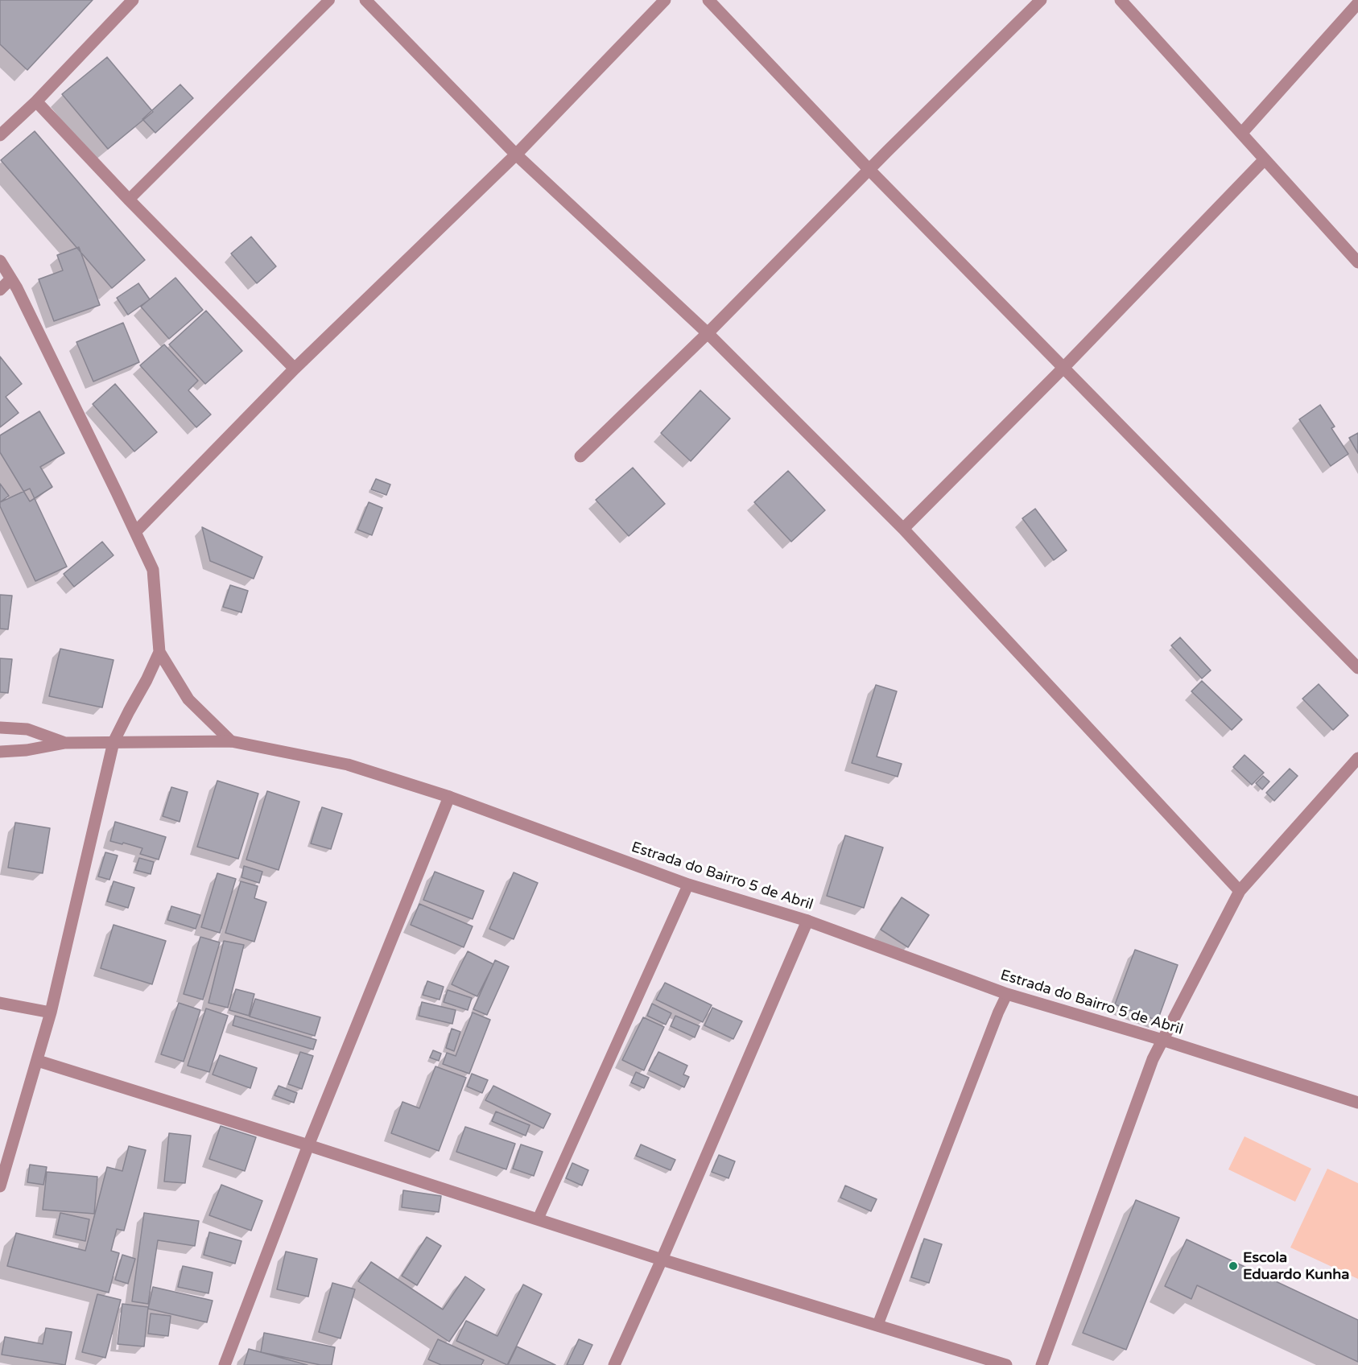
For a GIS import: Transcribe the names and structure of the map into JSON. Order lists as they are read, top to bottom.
{
  "streets": {
    "street": ["Estrada do Bairro 5 de Abril"]
  },
  "places": ["Escola Eduardo Kunha"]
}
